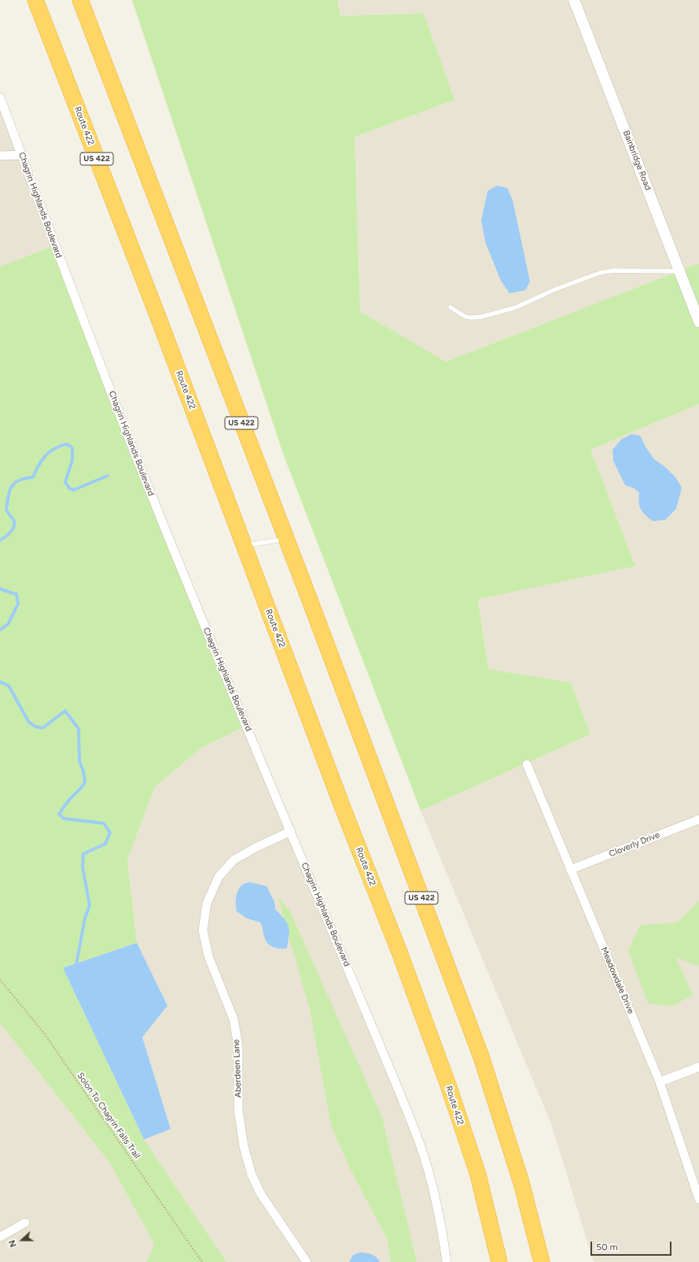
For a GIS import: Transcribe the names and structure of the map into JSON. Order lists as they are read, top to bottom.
{
  "streets": {
    "highway": ["Route 422", "US 422"],
    "street": [
      "Bainbridge Road",
      "Chagrin Highlands Boulevard",
      "Cloverly Drive",
      "Meadowdale Drive",
      "Aberdeen Lane"
    ],
    "path": ["Solon To Chagrin Falls Trail"]
  },
  "crossings": [
    ["Chagrin Highlands Boulevard", "Aberdeen Lane"],
    ["Cloverly Drive", "Meadowdale Drive"]
  ],
  "scale_bar": "50 m",
  "north": "left"
}
